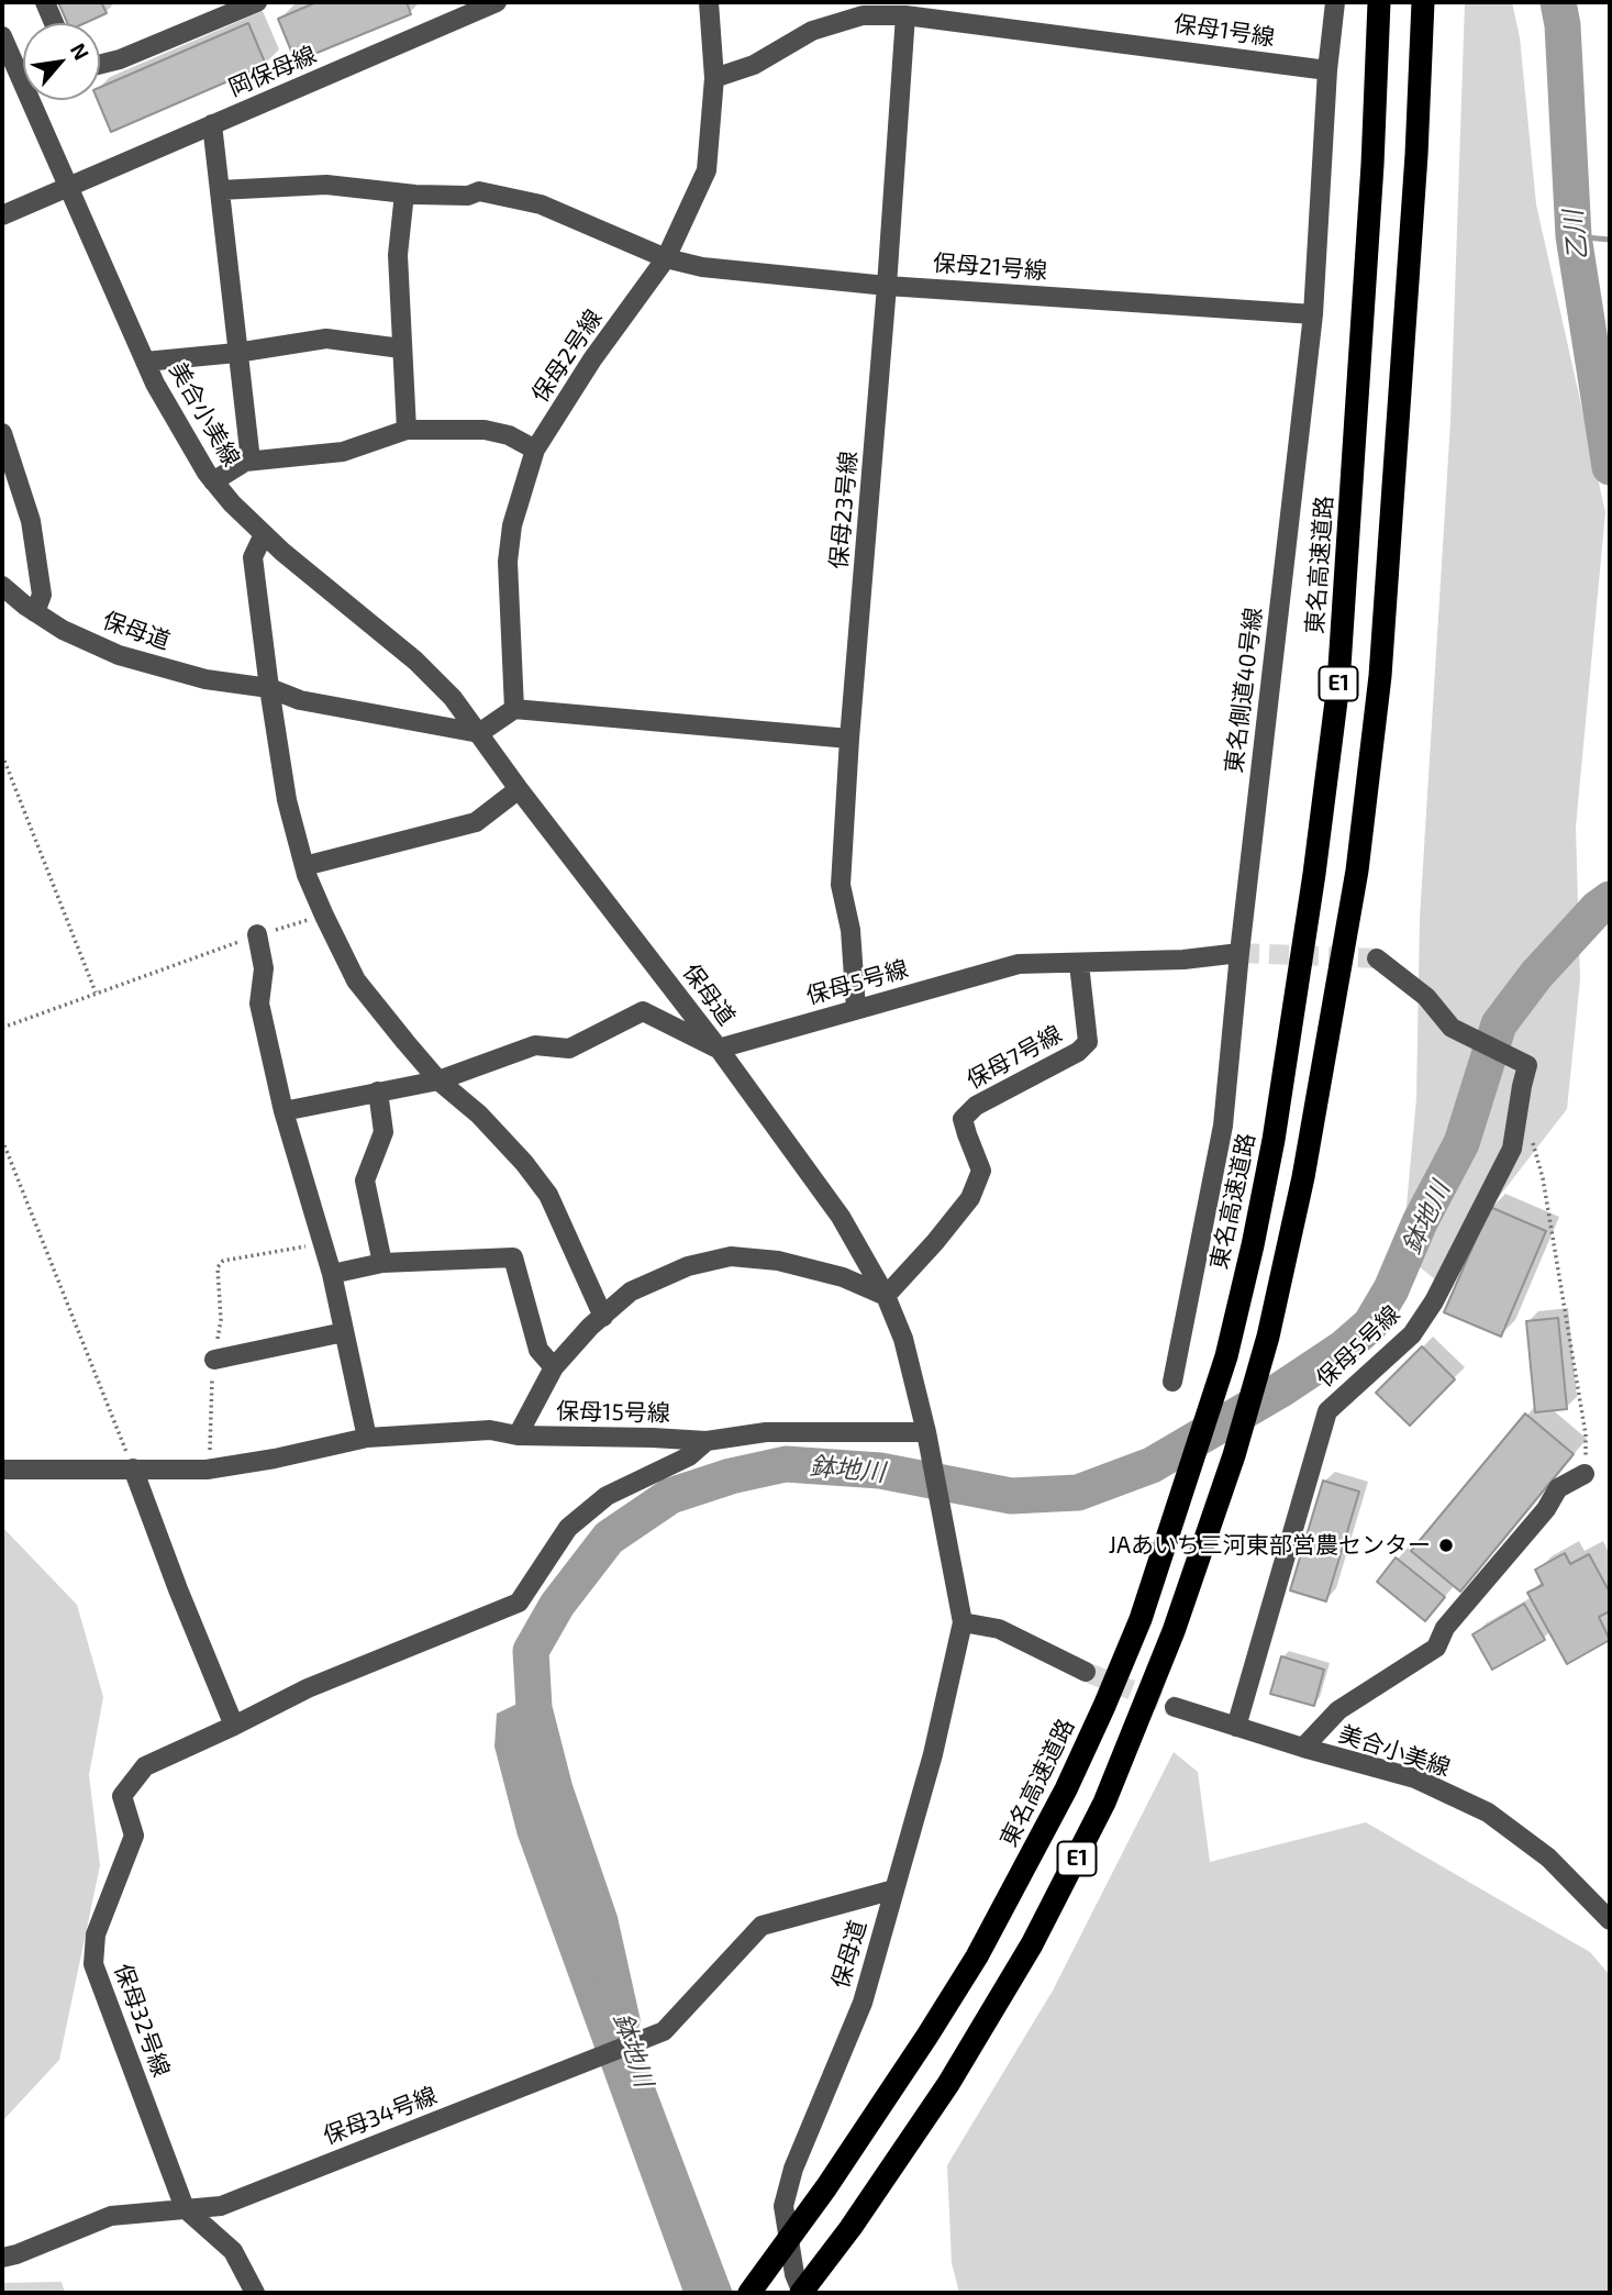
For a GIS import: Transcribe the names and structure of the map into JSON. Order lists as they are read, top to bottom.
{
  "streets": {
    "highway": ["東名高速道路", "E1"],
    "street": [
      "保母1号線",
      "岡保母線",
      "保母21号線",
      "保母2号線",
      "美合小美線",
      "保母23号線",
      "保母道",
      "東名側道40号線",
      "保母5号線",
      "保母7号線",
      "保母15号線",
      "保母32号線",
      "保母34号線"
    ]
  },
  "crossings": [
    ["保母1号線", "保母2号線"],
    ["保母1号線", "保母23号線"],
    ["保母1号線", "東名側道40号線"],
    ["岡保母線", "美合小美線"],
    ["保母21号線", "保母2号線"],
    ["保母21号線", "保母23号線"],
    ["保母21号線", "東名側道40号線"],
    ["美合小美線", "保母道"],
    ["美合小美線", "保母5号線"],
    ["保母23号線", "保母5号線"],
    ["保母道", "E1"],
    ["保母道", "保母5号線"],
    ["保母道", "保母7号線"],
    ["保母道", "保母34号線"],
    ["東名側道40号線", "保母5号線"],
    ["保母5号線", "保母7号線"],
    ["保母32号線", "保母34号線"]
  ],
  "water": ["乙川", "鉢地川"],
  "places": ["JAあいち三河東部営農センター"],
  "north": "top right"
}
